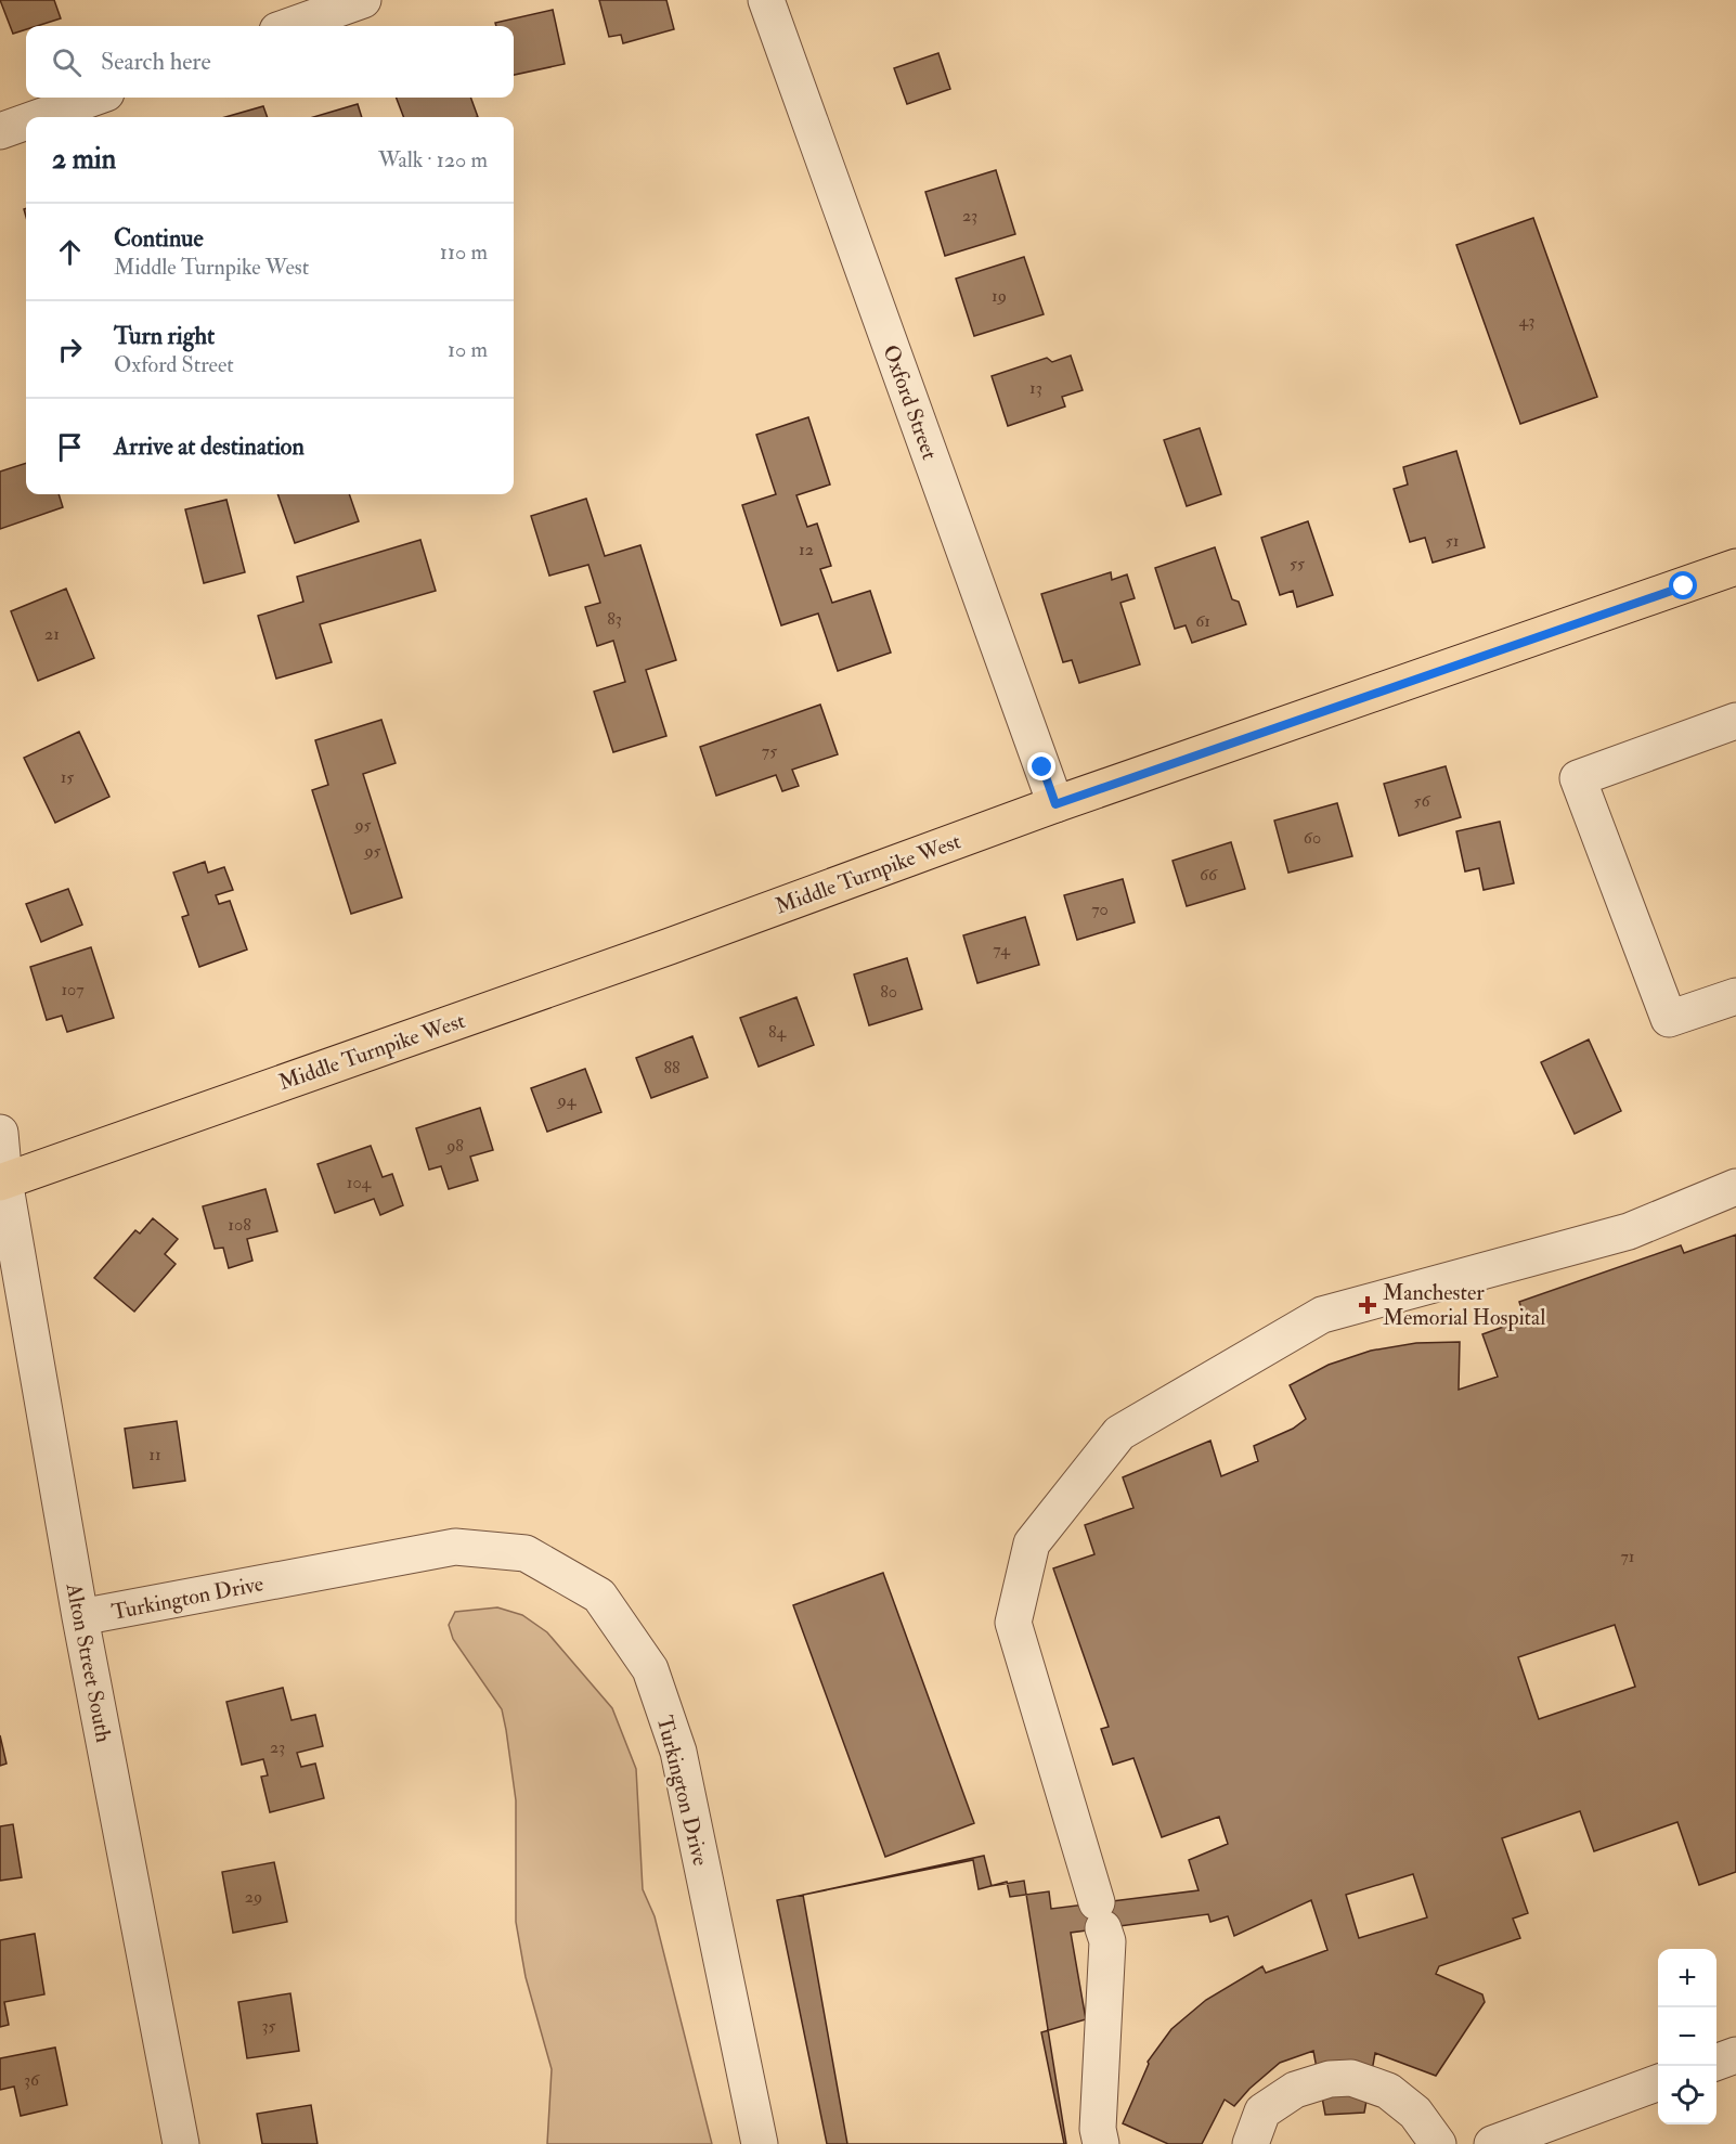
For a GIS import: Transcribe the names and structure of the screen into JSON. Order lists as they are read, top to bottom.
{
  "streets": {
    "main road": ["Middle Turnpike West"],
    "street": ["Oxford Street", "Turkington Drive", "Alton Street South"]
  },
  "crossings": [
    ["Oxford Street", "Middle Turnpike West"],
    ["Middle Turnpike West", "Alton Street South"],
    ["Turkington Drive", "Alton Street South"]
  ],
  "places": {
    "health": ["Manchester Memorial Hospital"]
  },
  "house_numbers": [
    "23",
    "19",
    "43",
    "13",
    "51",
    "12",
    "55",
    "83",
    "61",
    "21",
    "75",
    "15",
    "56",
    "95",
    "60",
    "95",
    "66",
    "70",
    "74",
    "107",
    "80",
    "84",
    "88",
    "94",
    "98",
    "104",
    "108",
    "11",
    "71",
    "23",
    "29",
    "35",
    "36"
  ],
  "page": {
    "search": "Search here",
    "heading": ["2 min", "Walk · 120 m"],
    "list": [
      ["Continue", "Middle Turnpike West", "110 m"],
      ["Turn right", "Oxford Street", "10 m"],
      "Arrive at destination"
    ],
    "map_buttons": ["+", "−"]
  }
}
